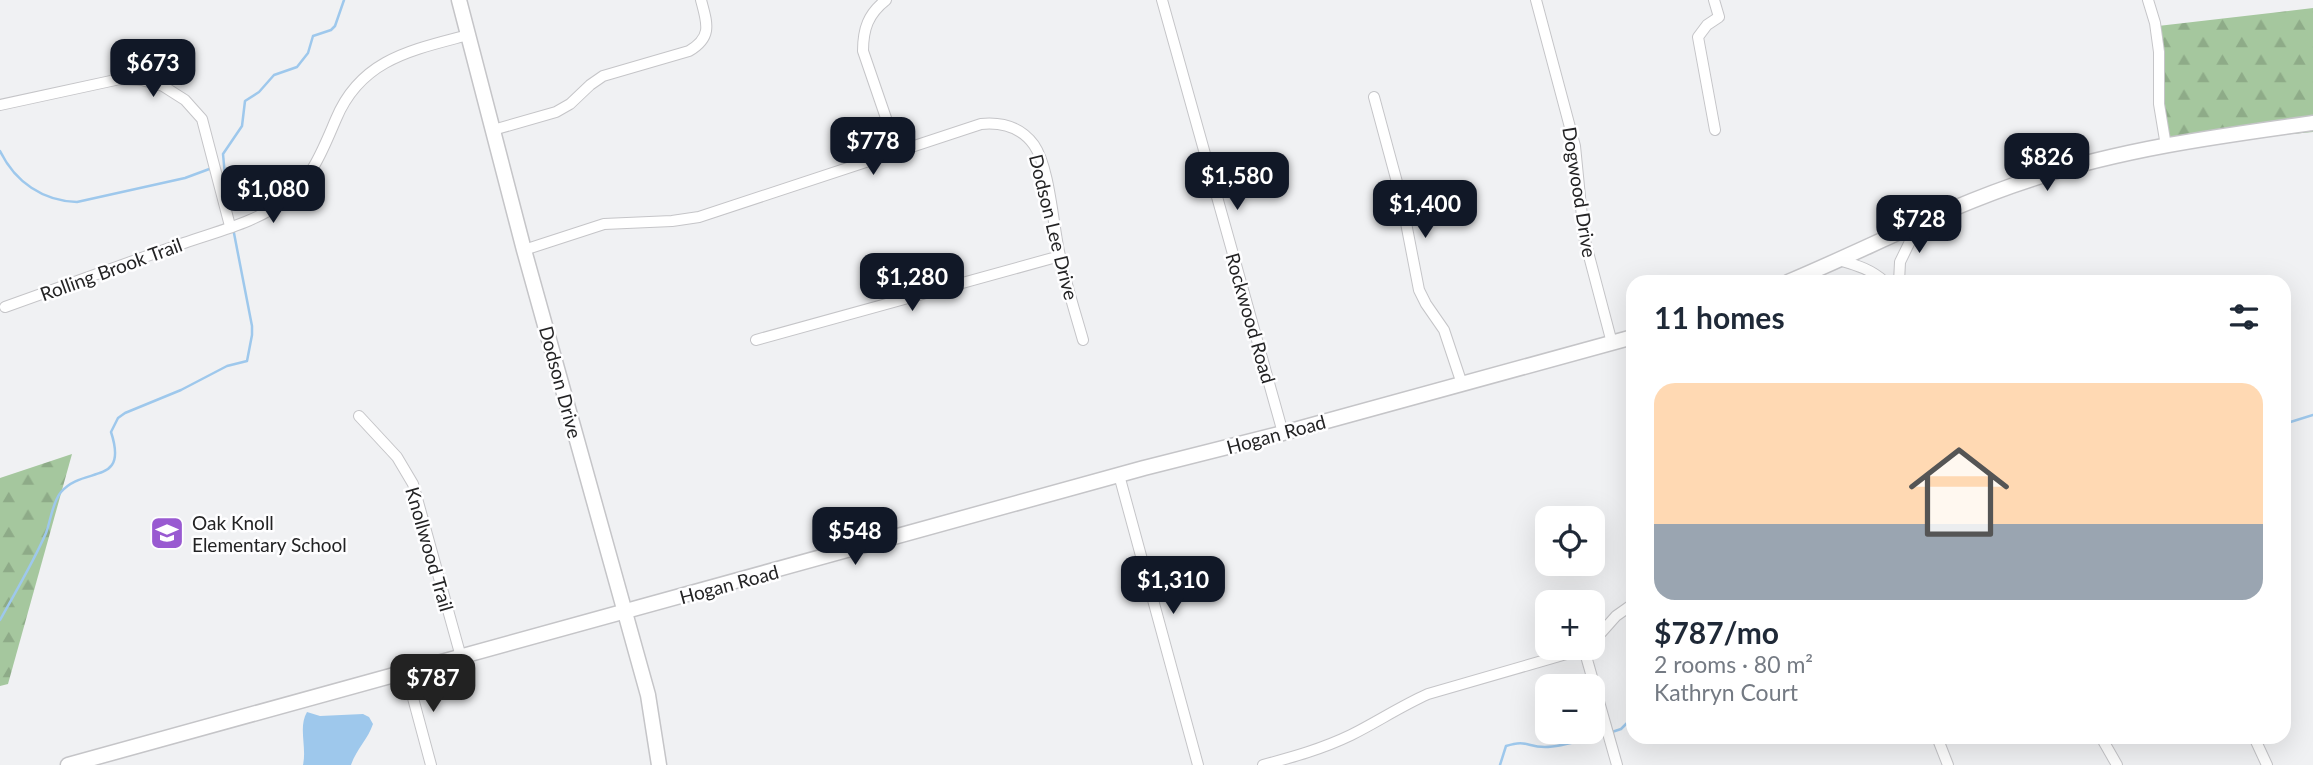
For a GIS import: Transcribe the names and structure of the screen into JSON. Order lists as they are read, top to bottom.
{
  "streets": {
    "street": [
      "Dogwood Drive",
      "Dodson Lee Drive",
      "Rolling Brook Trail",
      "Rockwood Road",
      "Dodson Drive",
      "Hogan Road",
      "Knollwood Trail"
    ]
  },
  "crossings": [
    ["Dogwood Drive", "Hogan Road"],
    ["Dodson Lee Drive", "Dodson Drive"],
    ["Rolling Brook Trail", "Dodson Drive"],
    ["Rockwood Road", "Hogan Road"],
    ["Dodson Drive", "Hogan Road"],
    ["Hogan Road", "Knollwood Trail"]
  ],
  "places": {
    "school or university": ["Oak Knoll Elementary School"]
  },
  "page": {
    "price": [
      "$673",
      "$778",
      "$826",
      "$1,580",
      "$1,080",
      "$1,400",
      "$728",
      "$1,280",
      "$548",
      "$1,310",
      "$787"
    ],
    "heading": "11 homes",
    "list": [
      {
        "name": "$787/mo",
        "note": "2 rooms · 80 m² · Kathryn Court"
      }
    ],
    "map_buttons": ["+", "−"]
  }
}
